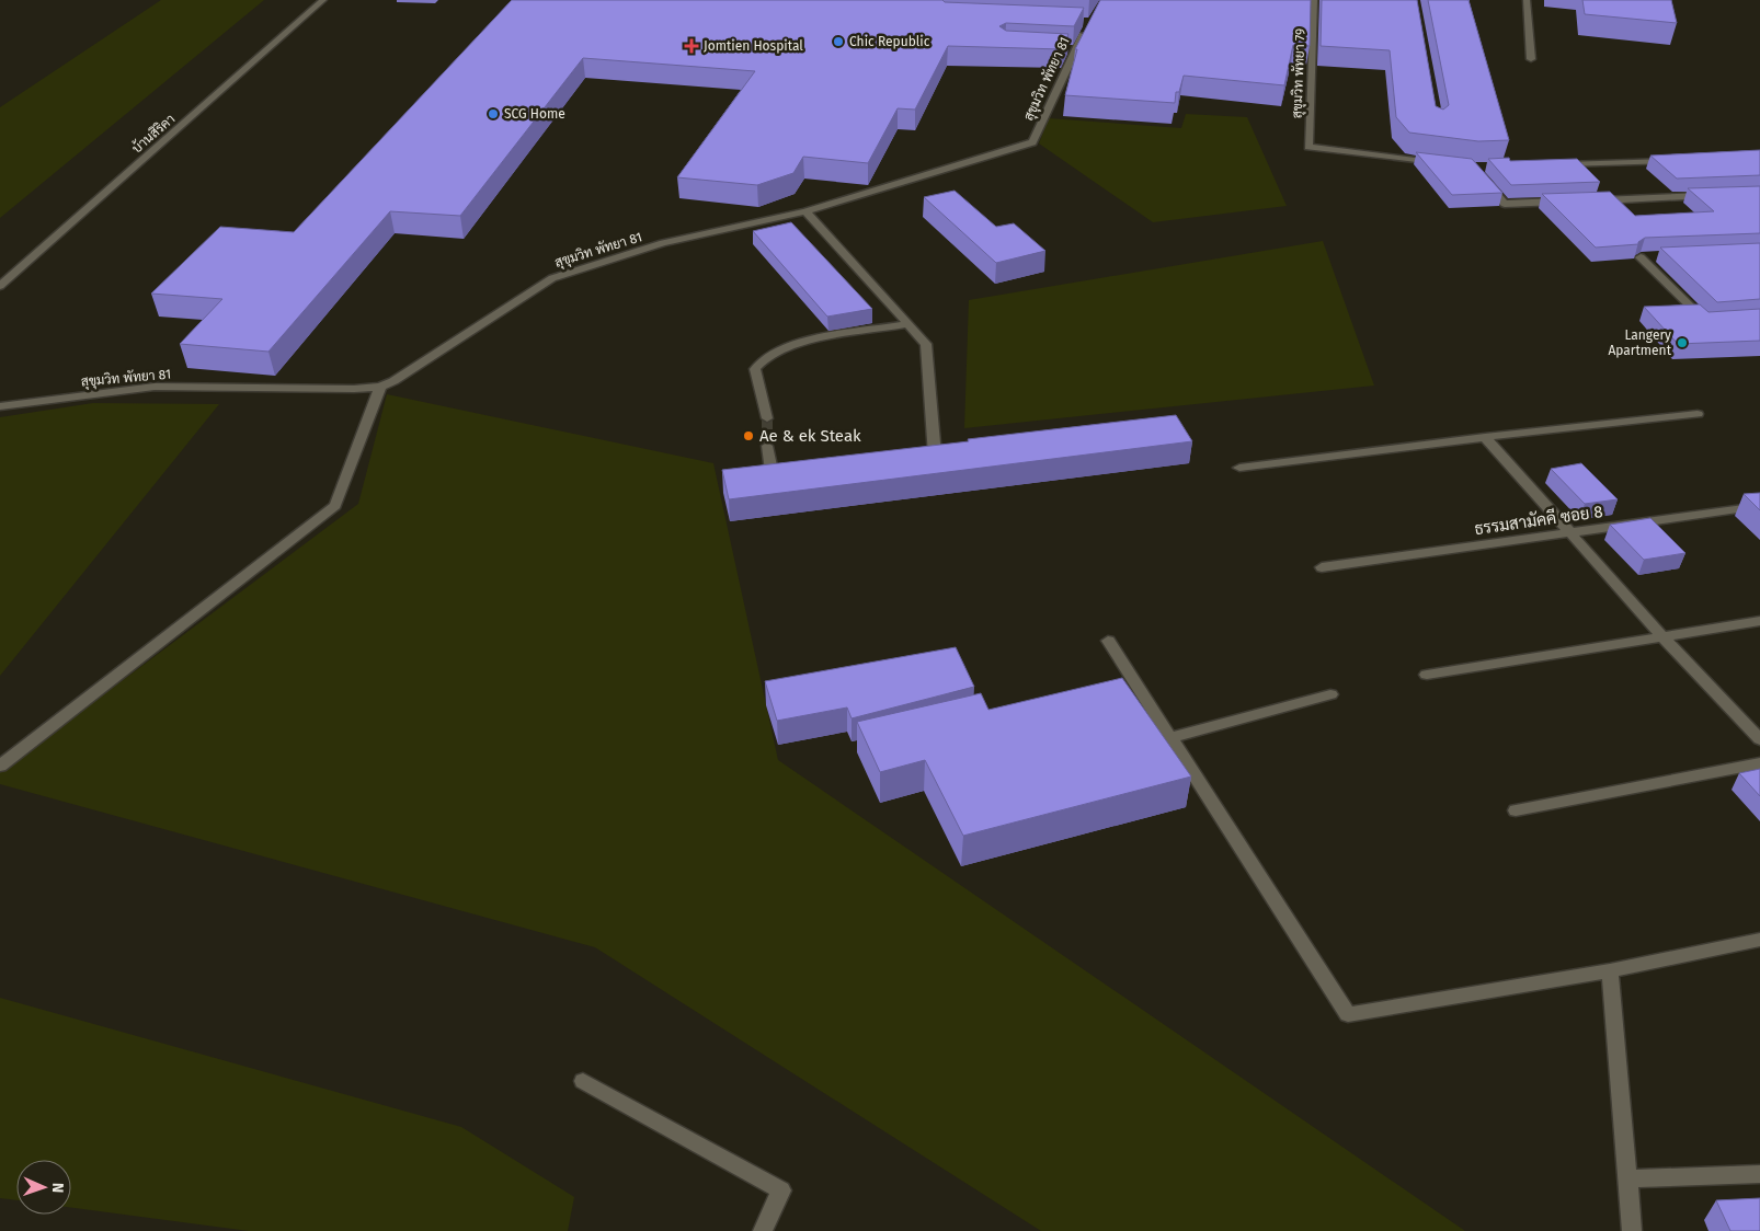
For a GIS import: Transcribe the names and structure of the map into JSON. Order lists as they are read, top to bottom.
{
  "streets": {
    "street": [
      "สุขุมวิท พัทยา 79",
      "สุขุมวิท พัทยา 81",
      "บ้านสิริคา",
      "ธรรมสามัคคี ซอย 8"
    ]
  },
  "places": {
    "other": [
      "Chic Republic",
      "SCG Home",
      "Langery Apartment",
      "Ae & ek Steak"
    ],
    "health": ["Jomtien Hospital"]
  },
  "north": "right"
}
